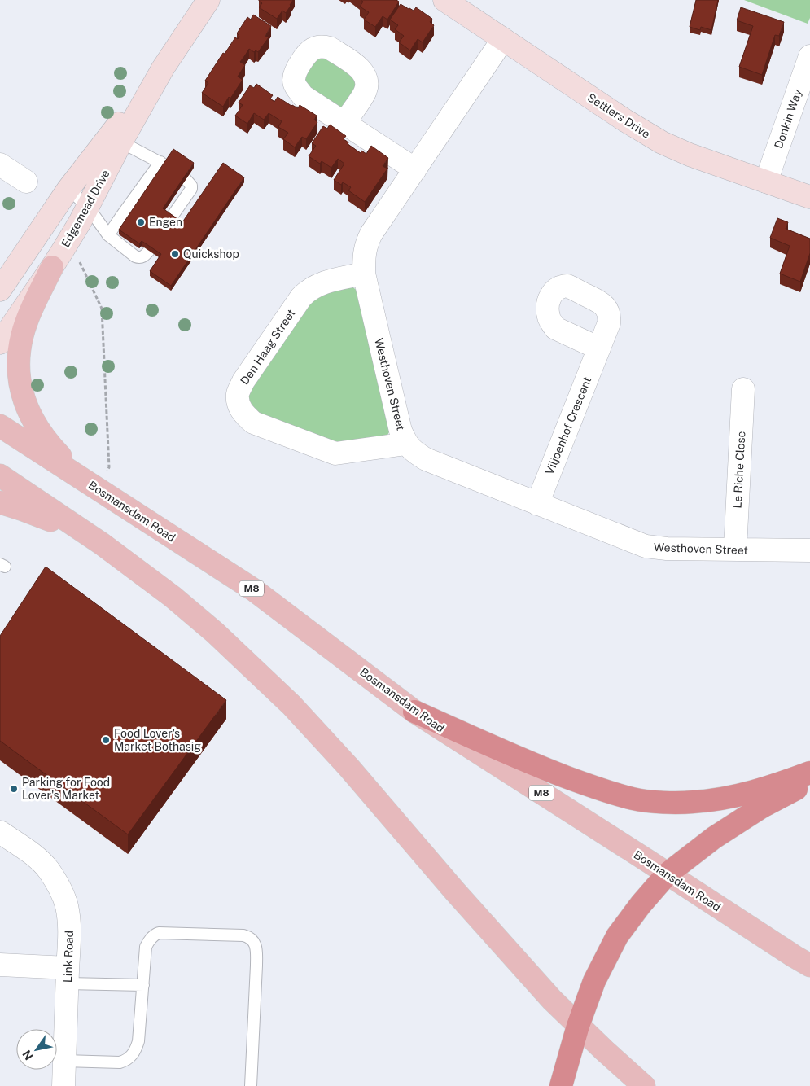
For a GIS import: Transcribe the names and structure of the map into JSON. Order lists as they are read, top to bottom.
{
  "streets": {
    "main road": ["Bosmansdam Road", "M8"],
    "street": [
      "Settlers Drive",
      "Donkin Way",
      "Edgemead Drive",
      "Den Haag Street",
      "Westhoven Street",
      "Viljoenhof Crescent",
      "Le Riche Close",
      "Link Road"
    ]
  },
  "crossings": [
    ["Settlers Drive", "Donkin Way"],
    ["Settlers Drive", "Westhoven Street"],
    ["Den Haag Street", "Westhoven Street"],
    ["Westhoven Street", "Viljoenhof Crescent"],
    ["Westhoven Street", "Le Riche Close"]
  ],
  "places": [
    "Engen",
    "Quickshop",
    "Food Lover's Market Bothasig",
    "Parking for Food Lover's Market"
  ],
  "north": "bottom left"
}
